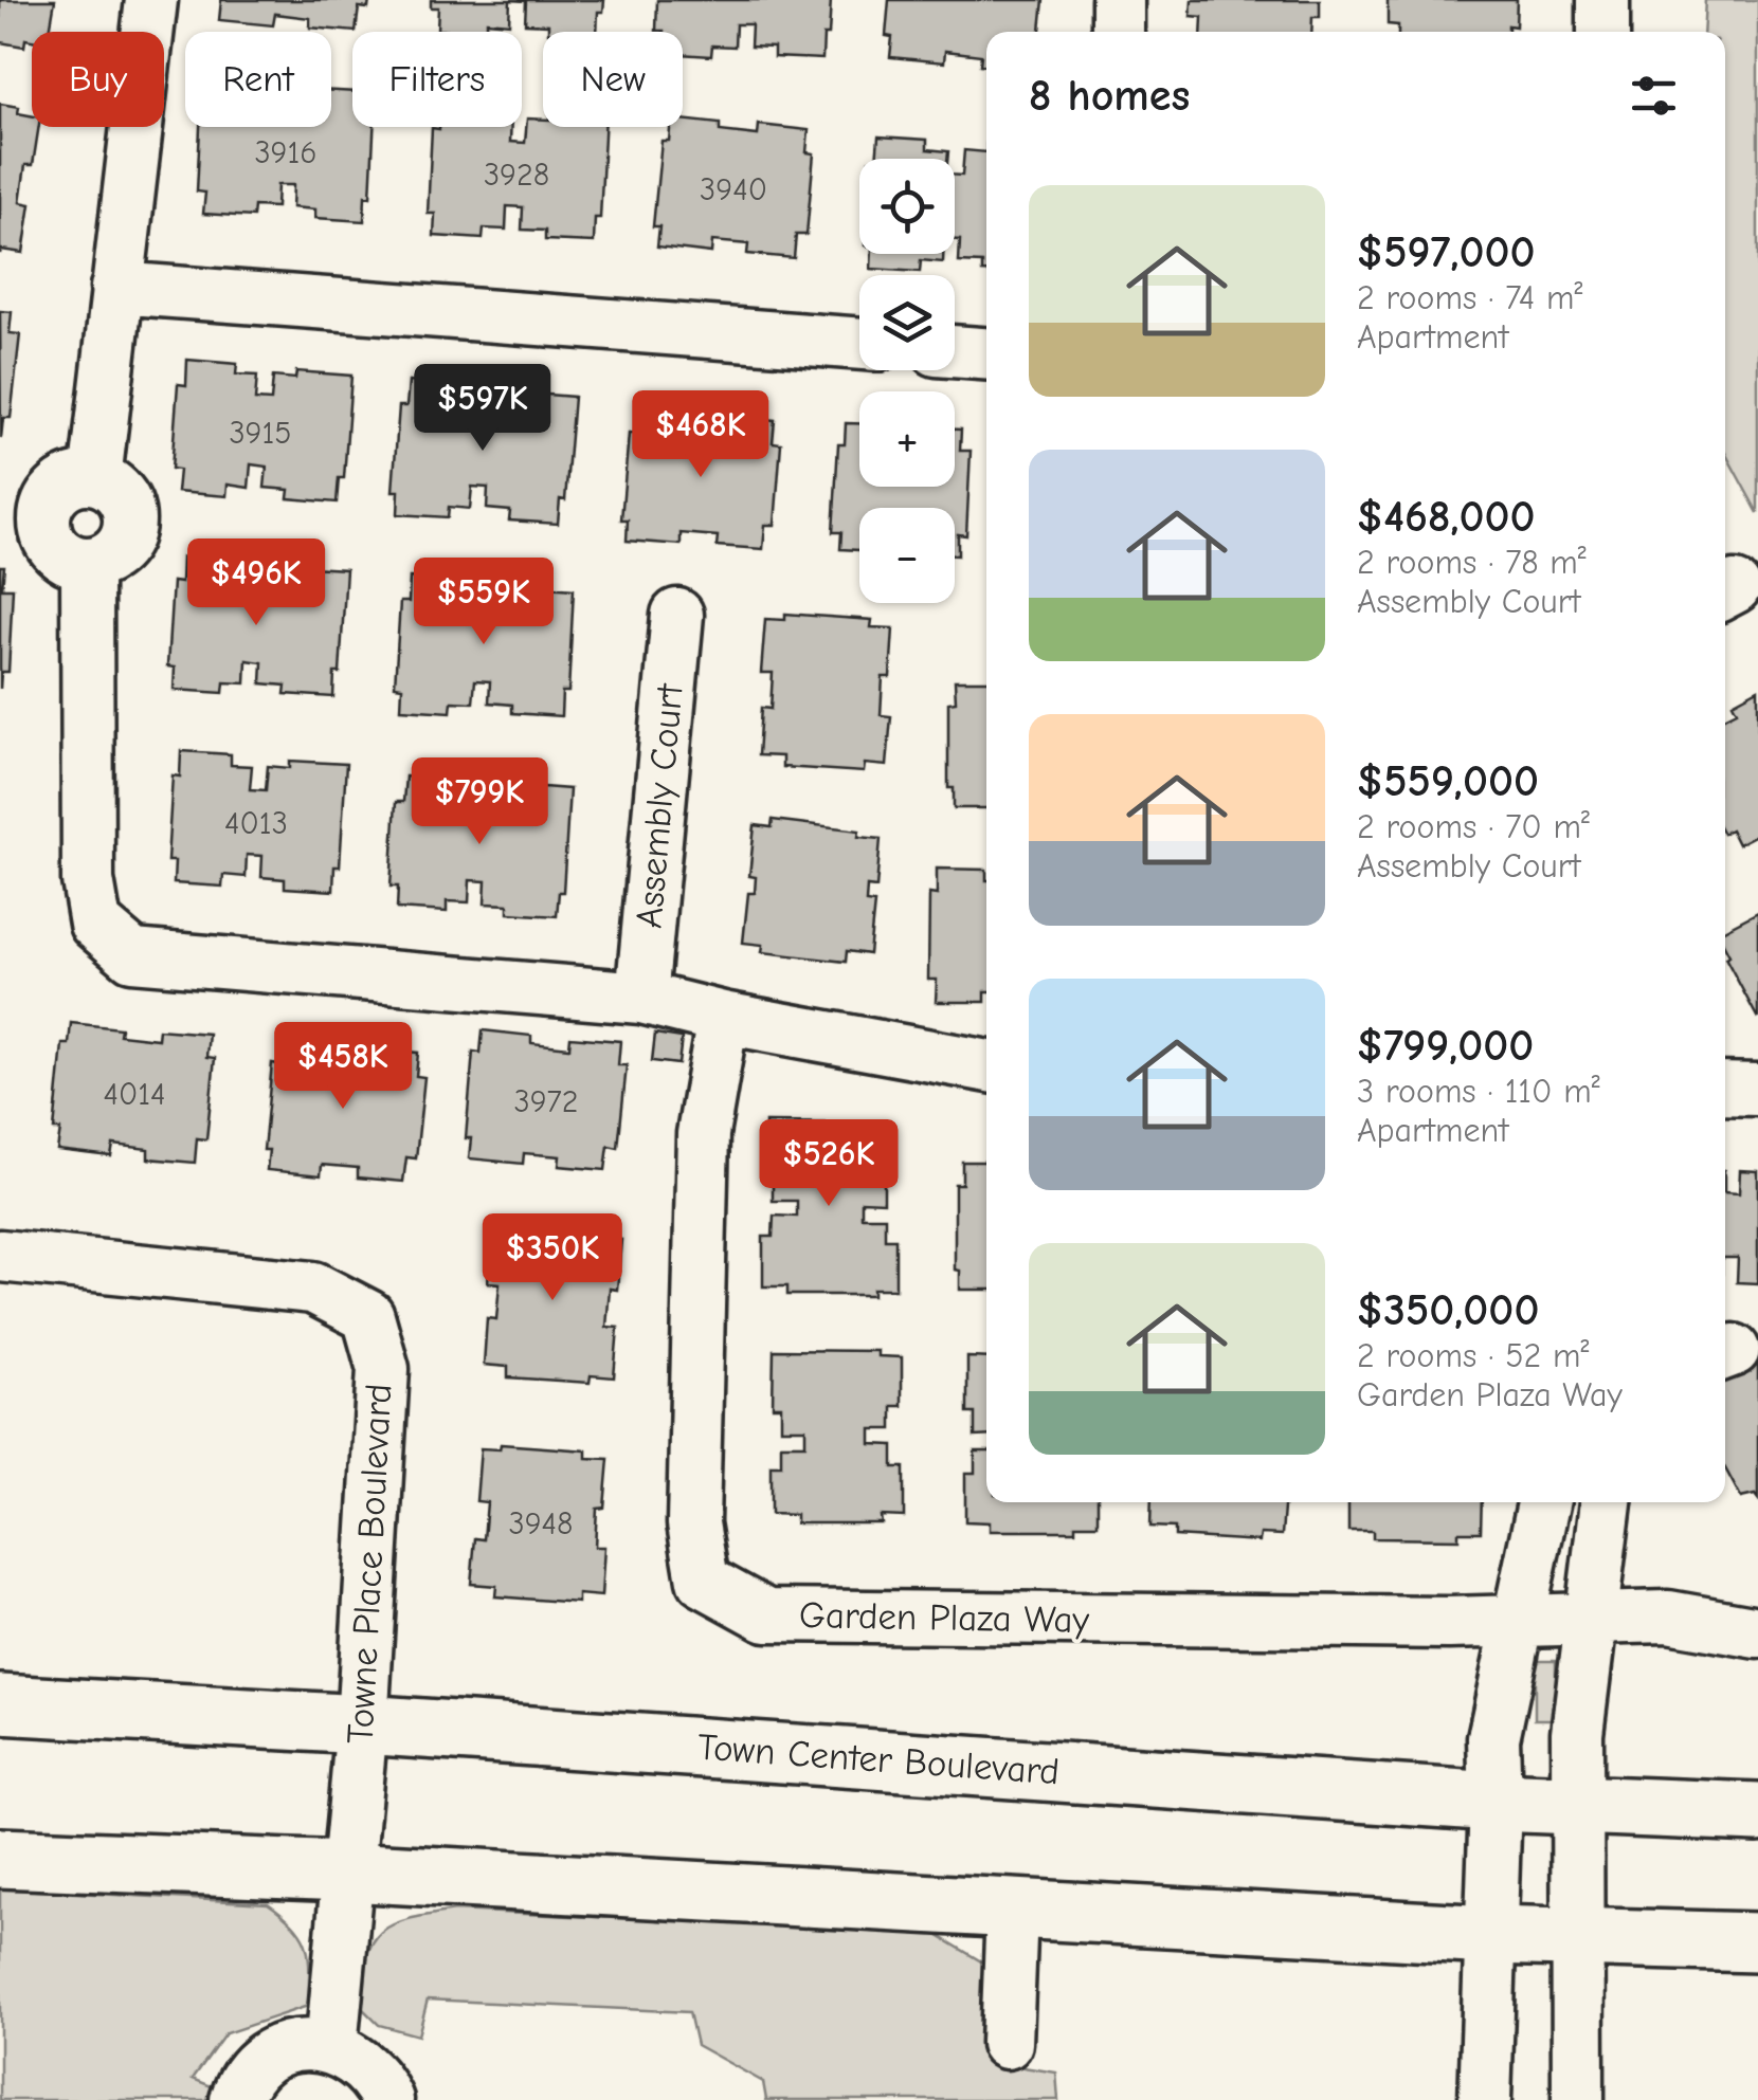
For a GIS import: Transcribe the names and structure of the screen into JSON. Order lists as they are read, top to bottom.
{
  "streets": {
    "main road": ["Town Center Boulevard"],
    "street": ["Assembly Court", "Towne Place Boulevard", "Garden Plaza Way"]
  },
  "crossings": [
    ["Towne Place Boulevard", "Town Center Boulevard"]
  ],
  "house_numbers": [
    "3916",
    "3928",
    "3940",
    "3915",
    "4013",
    "4014",
    "3972",
    "3948"
  ],
  "page": {
    "chip": [
      "Buy",
      "Rent",
      "Filters",
      "New"
    ],
    "heading": "8 homes",
    "map_buttons": ["+", "−"],
    "list": [
      {
        "name": "$597,000",
        "note": "2 rooms · 74 m² · Apartment"
      },
      {
        "name": "$468,000",
        "note": "2 rooms · 78 m² · Assembly Court"
      },
      {
        "name": "$559,000",
        "note": "2 rooms · 70 m² · Assembly Court"
      },
      {
        "name": "$799,000",
        "note": "3 rooms · 110 m² · Apartment"
      },
      {
        "name": "$350,000",
        "note": "2 rooms · 52 m² · Garden Plaza Way"
      }
    ],
    "price": [
      "$597K",
      "$468K",
      "$496K",
      "$559K",
      "$799K",
      "$458K",
      "$526K",
      "$350K"
    ]
  }
}
